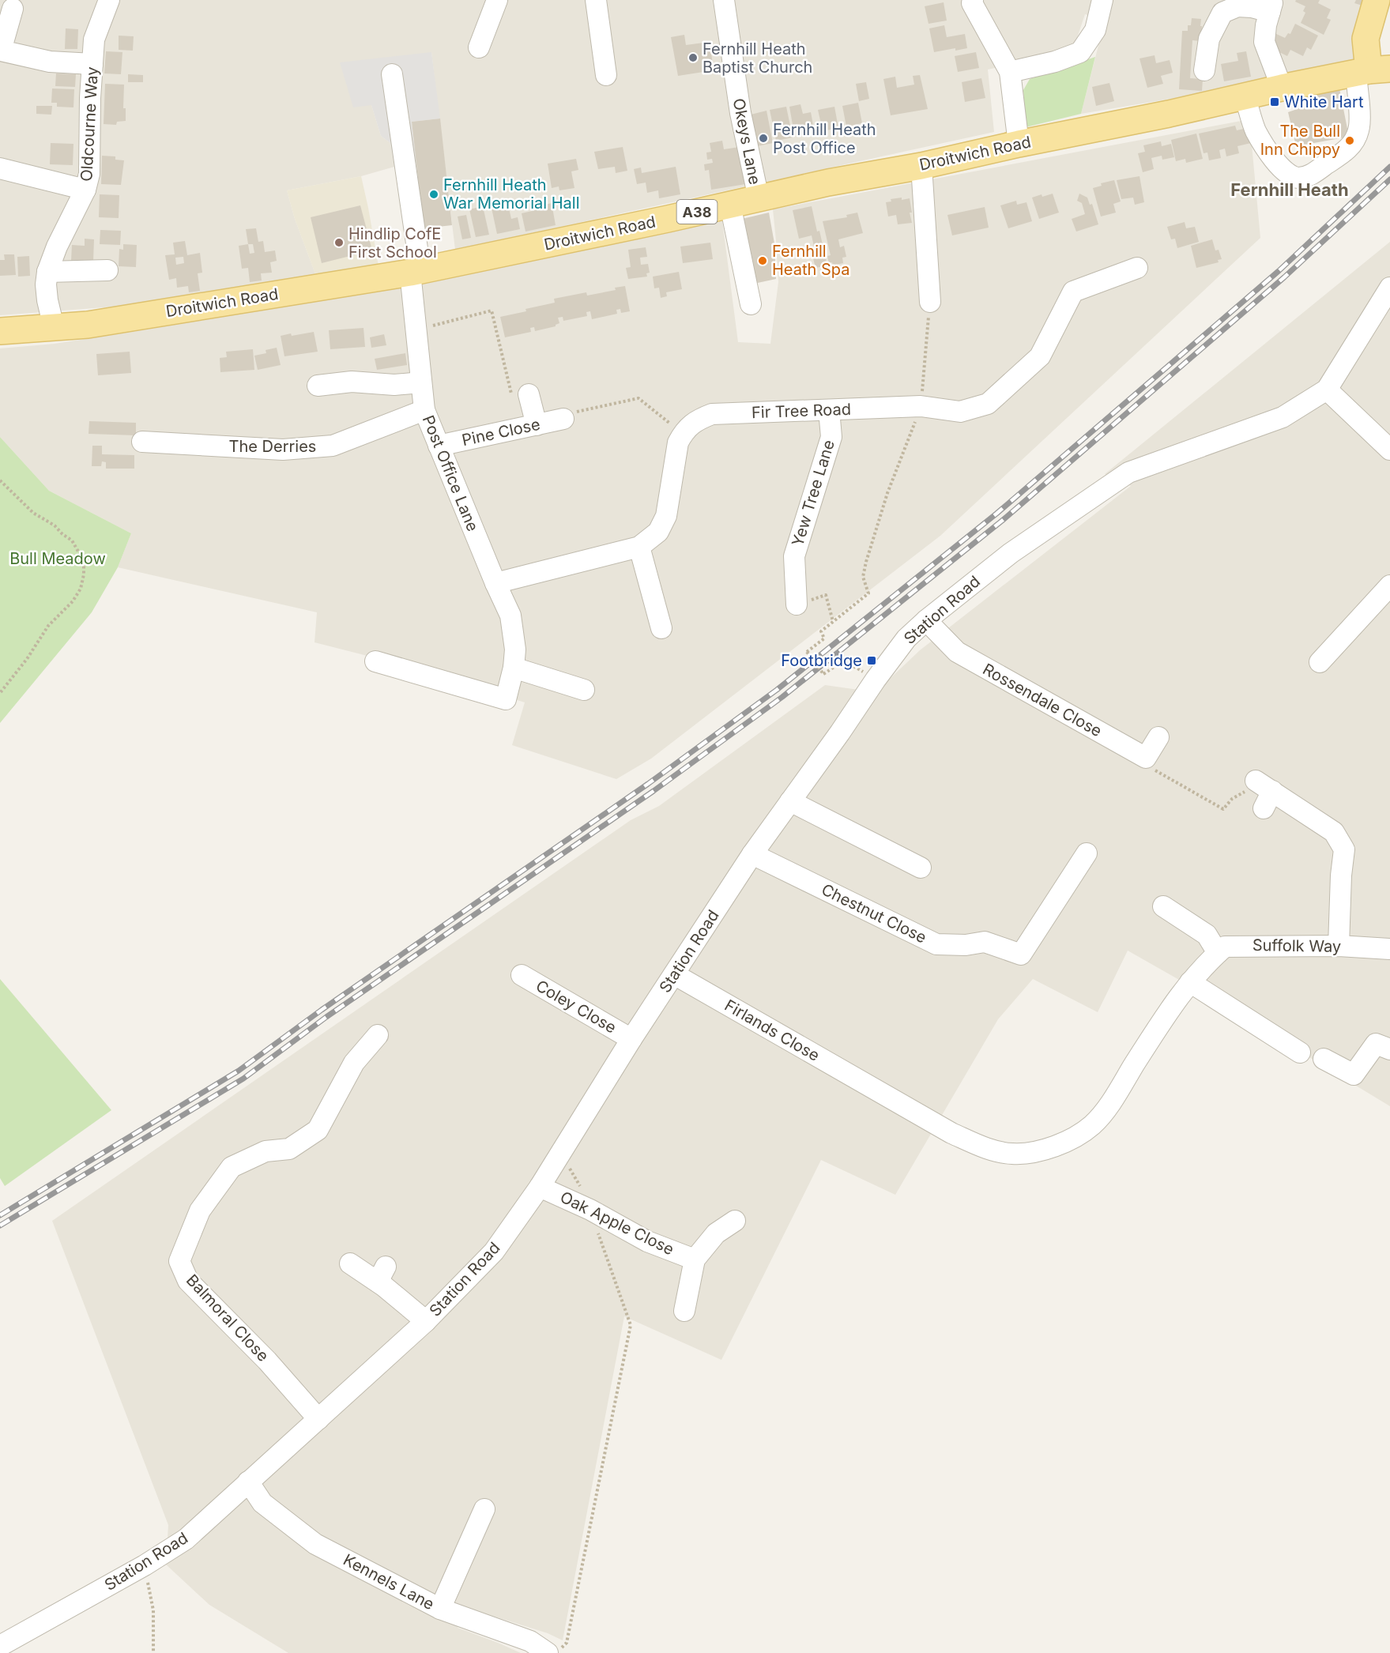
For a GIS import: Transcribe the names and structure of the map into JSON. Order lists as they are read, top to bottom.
{
  "streets": {
    "main road": ["Droitwich Road", "A38"],
    "street": [
      "Oldcourne Way",
      "Okeys Lane",
      "Fir Tree Road",
      "Pine Close",
      "The Derries",
      "Post Office Lane",
      "Yew Tree Lane",
      "Station Road",
      "Rossendale Close",
      "Chestnut Close",
      "Suffolk Way",
      "Coley Close",
      "Firlands Close",
      "Oak Apple Close",
      "Balmoral Close",
      "Kennels Lane"
    ]
  },
  "crossings": [
    ["Oldcourne Way", "Droitwich Road"],
    ["Okeys Lane", "Droitwich Road"],
    ["Droitwich Road", "Post Office Lane"],
    ["Fir Tree Road", "Yew Tree Lane"],
    ["Pine Close", "Post Office Lane"],
    ["The Derries", "Post Office Lane"],
    ["Station Road", "Rossendale Close"],
    ["Station Road", "Chestnut Close"],
    ["Station Road", "Coley Close"],
    ["Station Road", "Firlands Close"],
    ["Station Road", "Oak Apple Close"],
    ["Station Road", "Balmoral Close"],
    ["Station Road", "Kennels Lane"],
    ["Suffolk Way", "Firlands Close"]
  ],
  "districts": ["Fernhill Heath"],
  "parks": ["Bull Meadow"],
  "places": {
    "other": [
      "Fernhill Heath Baptist Church",
      "Fernhill Heath Post Office",
      "The Bull Inn Chippy",
      "Fernhill Heath War Memorial Hall",
      "Hindlip CofE First School",
      "Fernhill Heath Spa"
    ],
    "transit": ["White Hart", "Footbridge"]
  }
}
